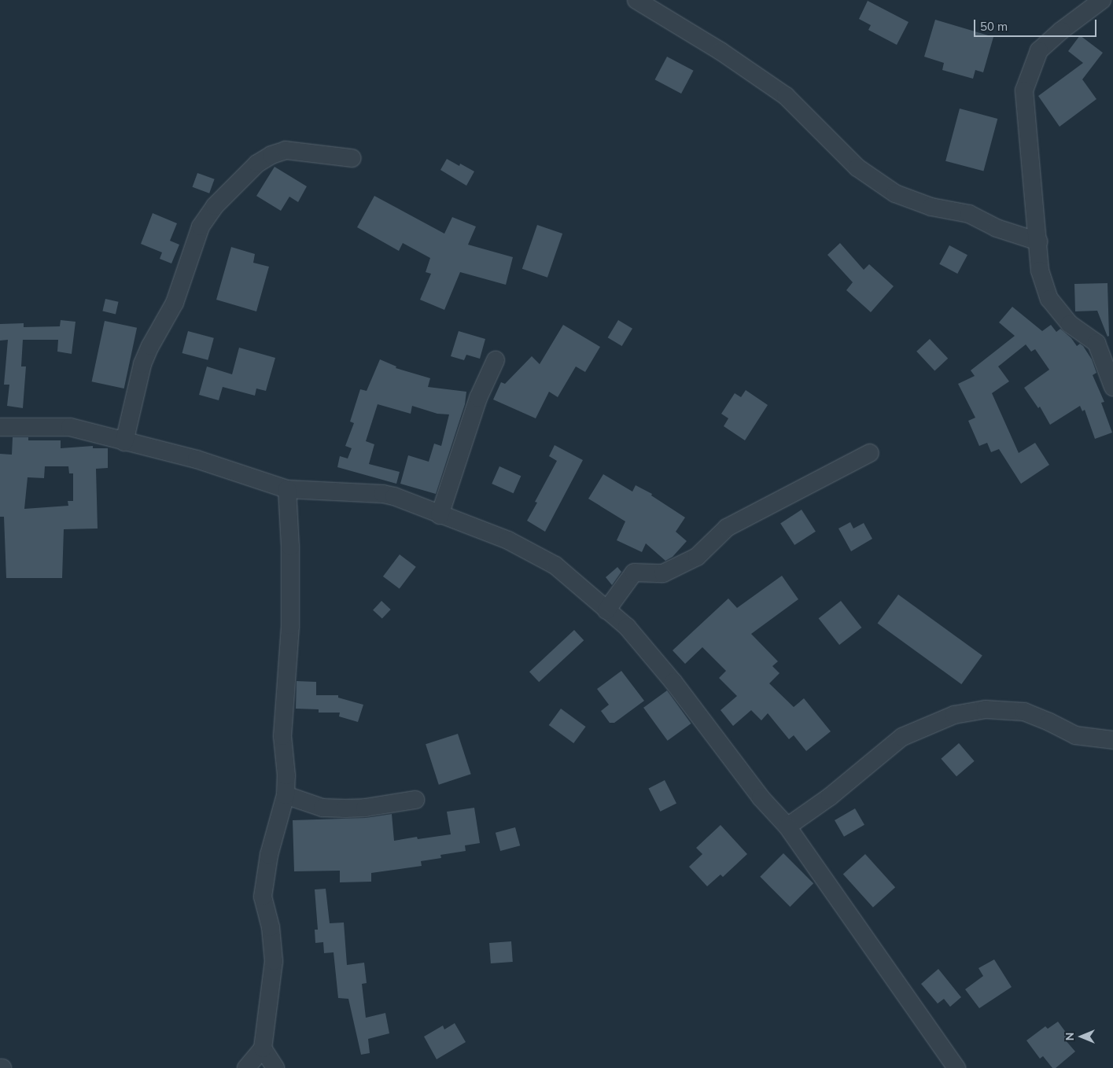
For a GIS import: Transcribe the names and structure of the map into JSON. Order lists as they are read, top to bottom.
{
  "scale_bar": "50 m",
  "north": "left"
}
